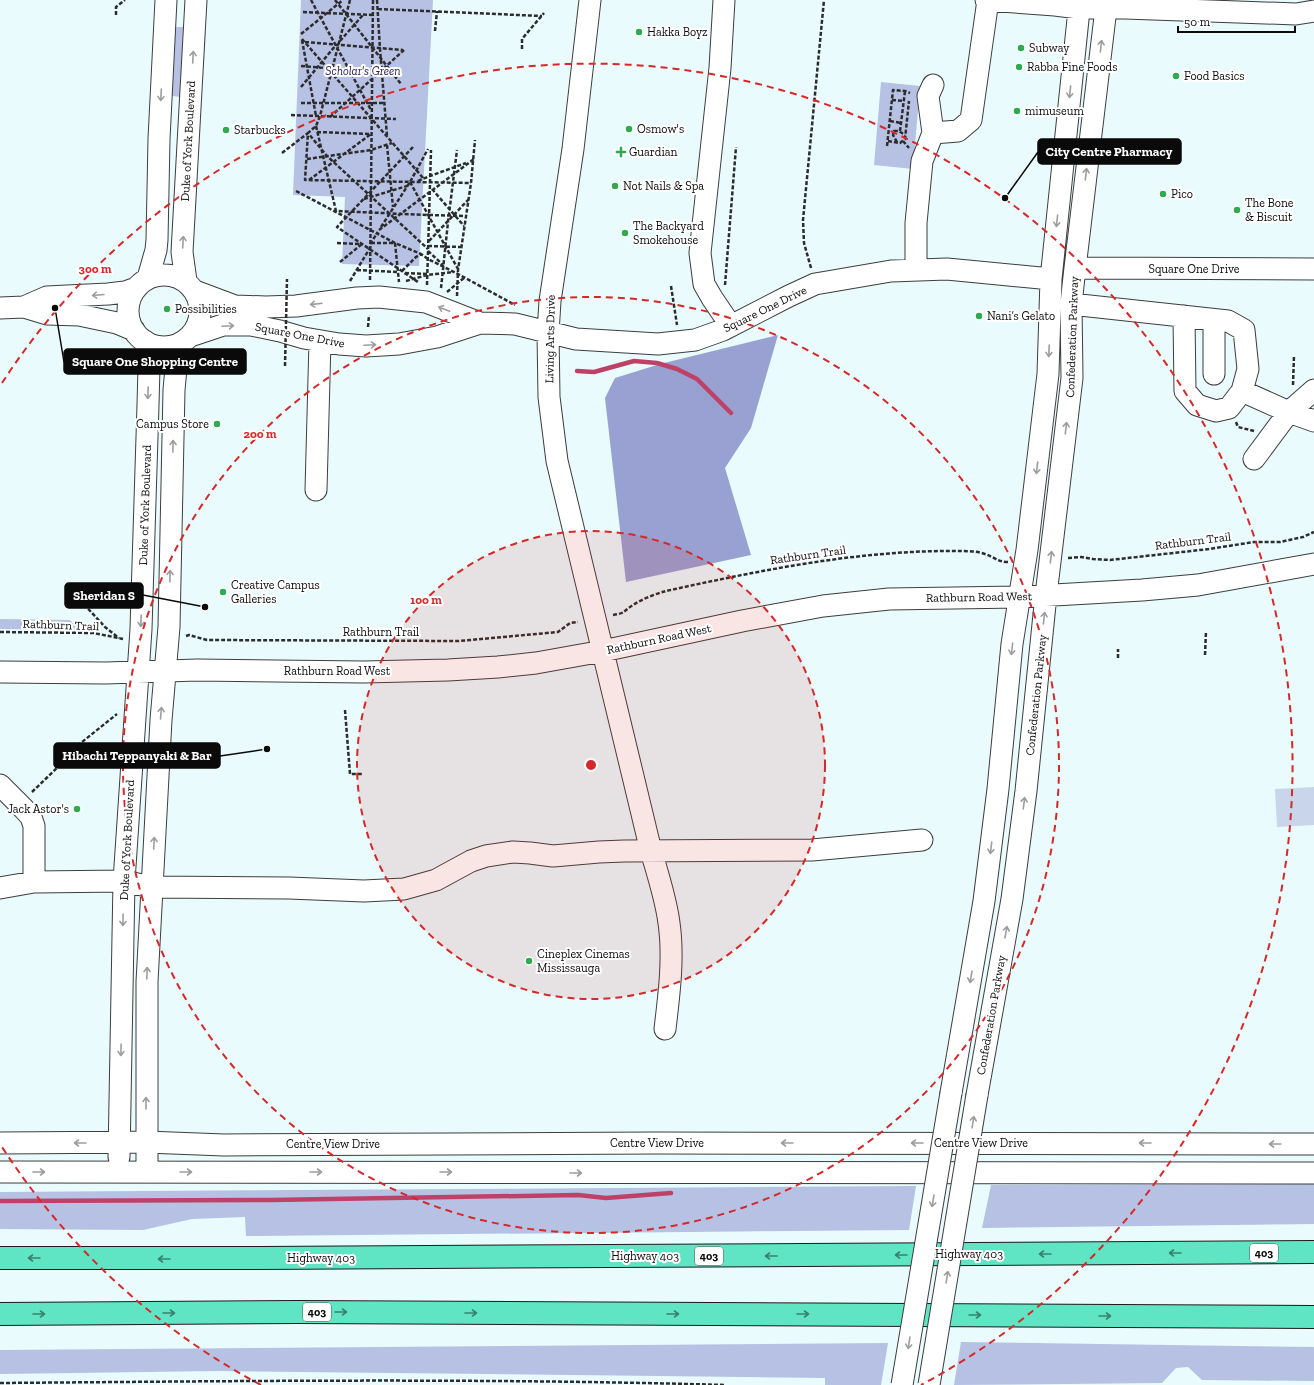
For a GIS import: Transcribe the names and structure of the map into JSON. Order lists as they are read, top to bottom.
{
  "streets": {
    "highway": ["403", "Highway 403"],
    "street": [
      "Duke of York Boulevard",
      "Square One Drive",
      "Confederation Parkway",
      "Living Arts Drive",
      "Rathburn Road West",
      "Centre View Drive"
    ],
    "path": ["Rathburn Trail"]
  },
  "crossings": [
    ["Duke of York Boulevard", "Square One Drive"],
    ["Duke of York Boulevard", "Rathburn Road West"],
    ["Duke of York Boulevard", "Centre View Drive"],
    ["Square One Drive", "Confederation Parkway"],
    ["Square One Drive", "Living Arts Drive"],
    ["Confederation Parkway", "Rathburn Road West"],
    ["Living Arts Drive", "Rathburn Road West"]
  ],
  "parks": ["Scholar's Green"],
  "places": {
    "other": [
      "Hakka Boyz",
      "Subway",
      "Rabba Fine Foods",
      "Food Basics",
      "mimuseum",
      "Osmow's",
      "Starbucks",
      "Not Nails & Spa",
      "Pico",
      "City Centre Pharmacy",
      "The Bone & Biscuit",
      "The Backyard Smokehouse",
      "Square One Shopping Centre",
      "Possibilities",
      "Nani’s Gelato",
      "Campus Store",
      "Creative Campus Galleries",
      "Sheridan S",
      "Hibachi Teppanyaki & Bar",
      "Jack Astor's",
      "Cineplex Cinemas Mississauga"
    ],
    "health": ["Guardian"]
  },
  "scale_bar": "50 m",
  "rings": ["300 m", "200 m", "100 m"]
}
